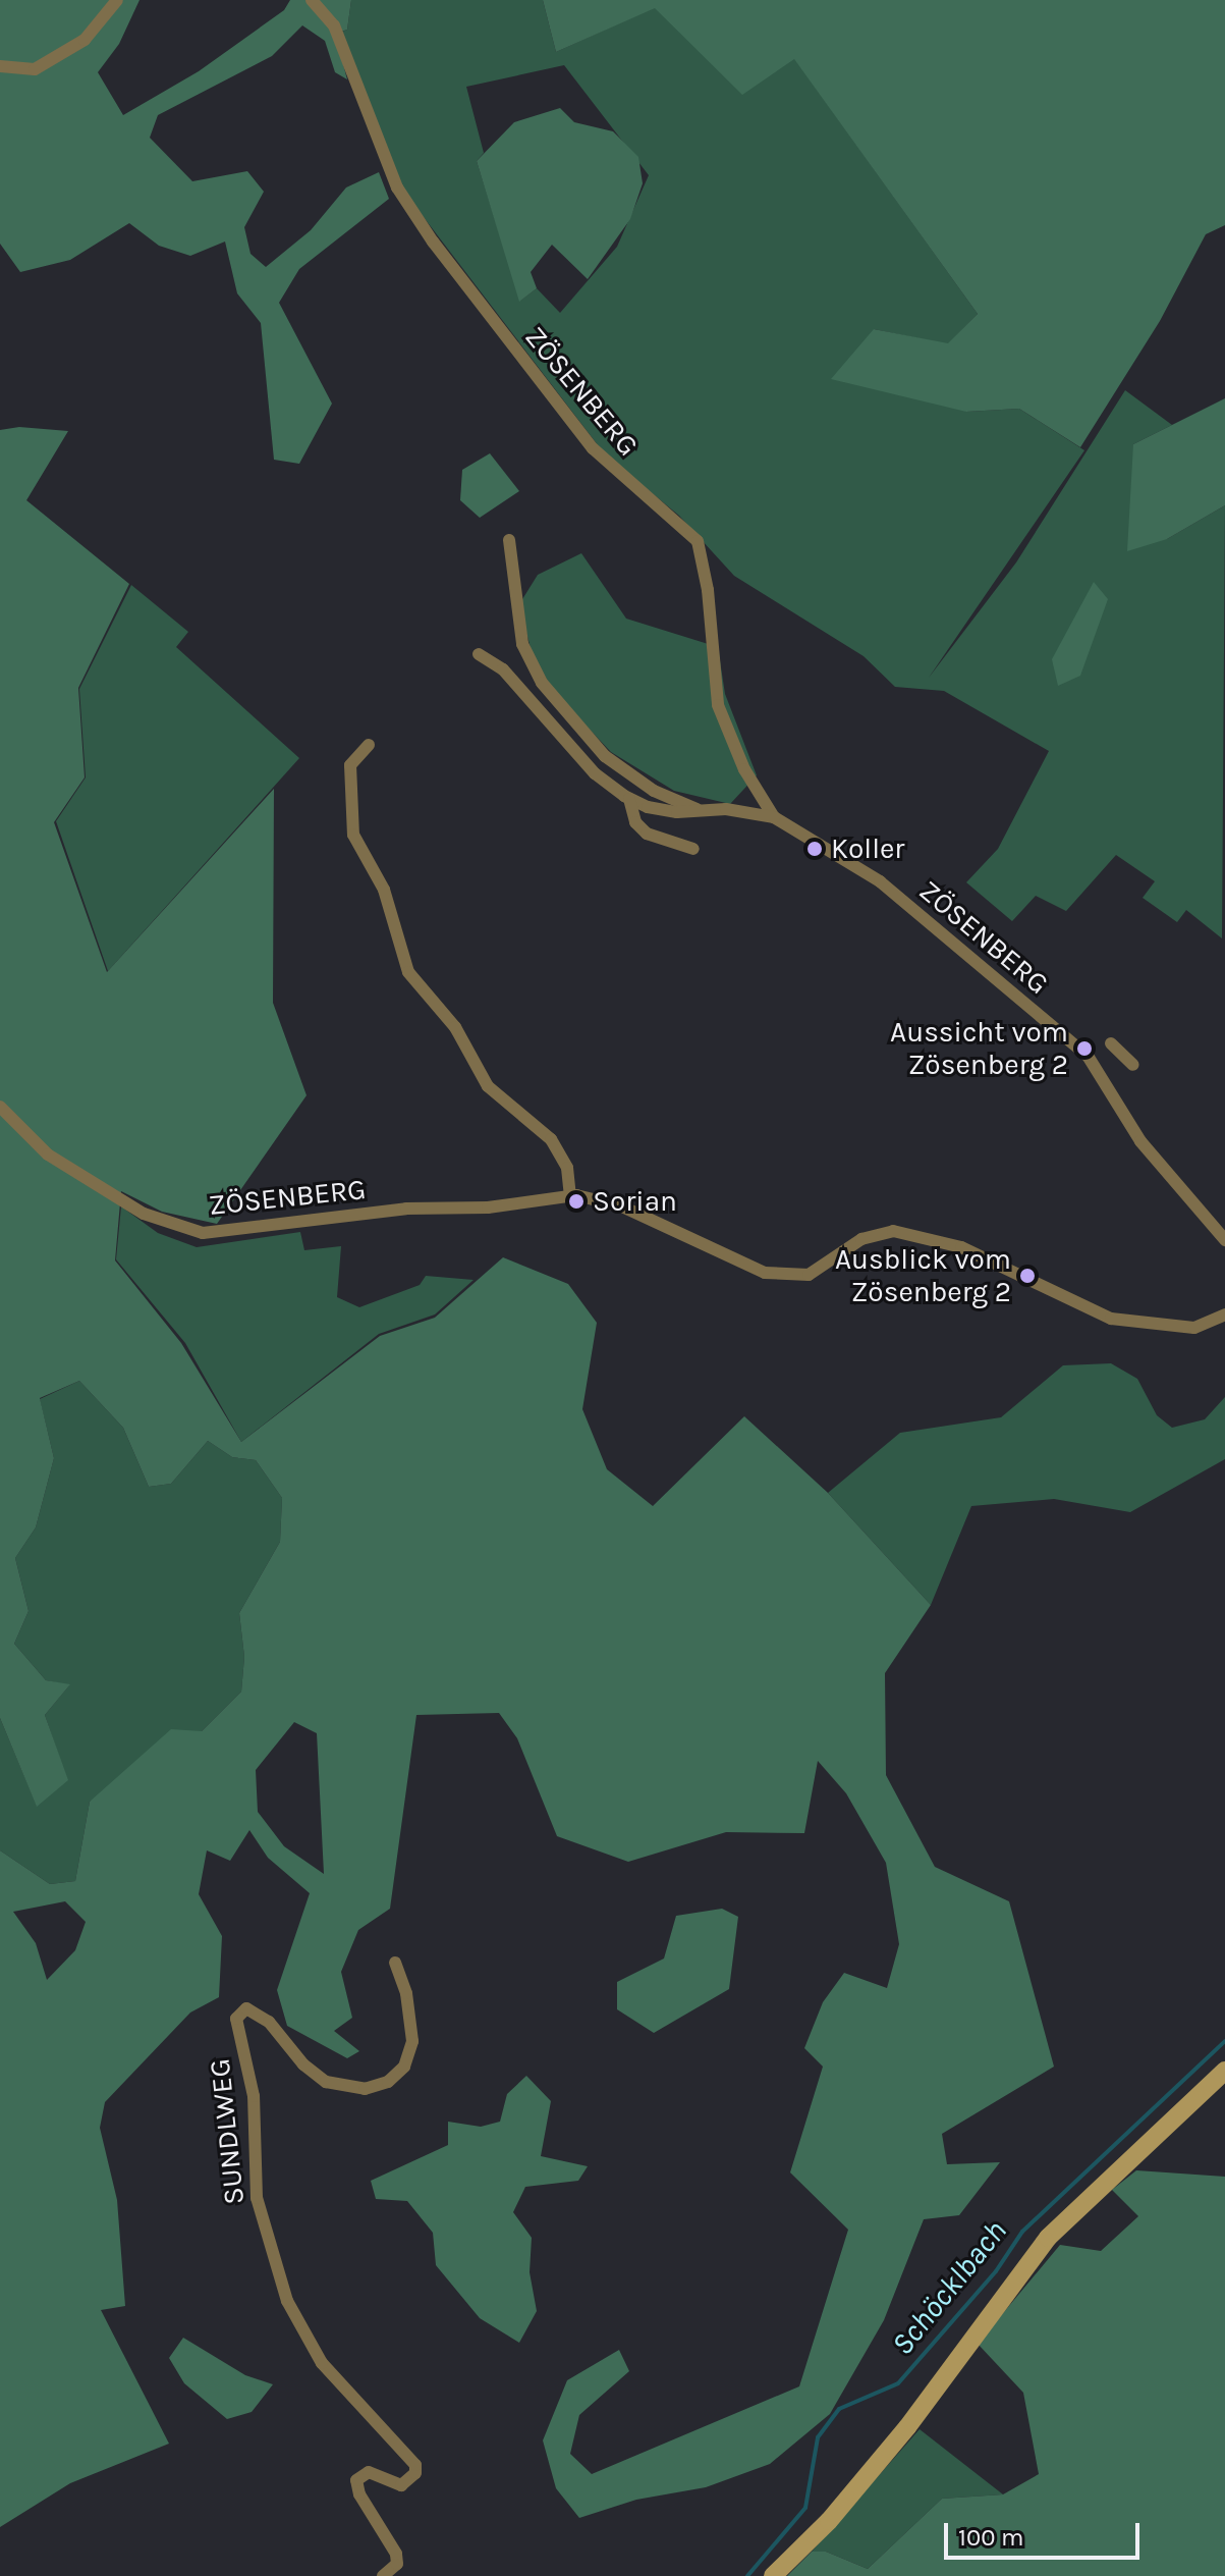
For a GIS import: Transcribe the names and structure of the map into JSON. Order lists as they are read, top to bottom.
{
  "streets": {
    "street": ["ZÖSENBERG", "SUNDLWEG"]
  },
  "water": ["Schöcklbach"],
  "places": [
    "Koller",
    "Aussicht vom Zösenberg 2",
    "Sorian",
    "Ausblick vom Zösenberg 2"
  ],
  "scale_bar": "100 m"
}
